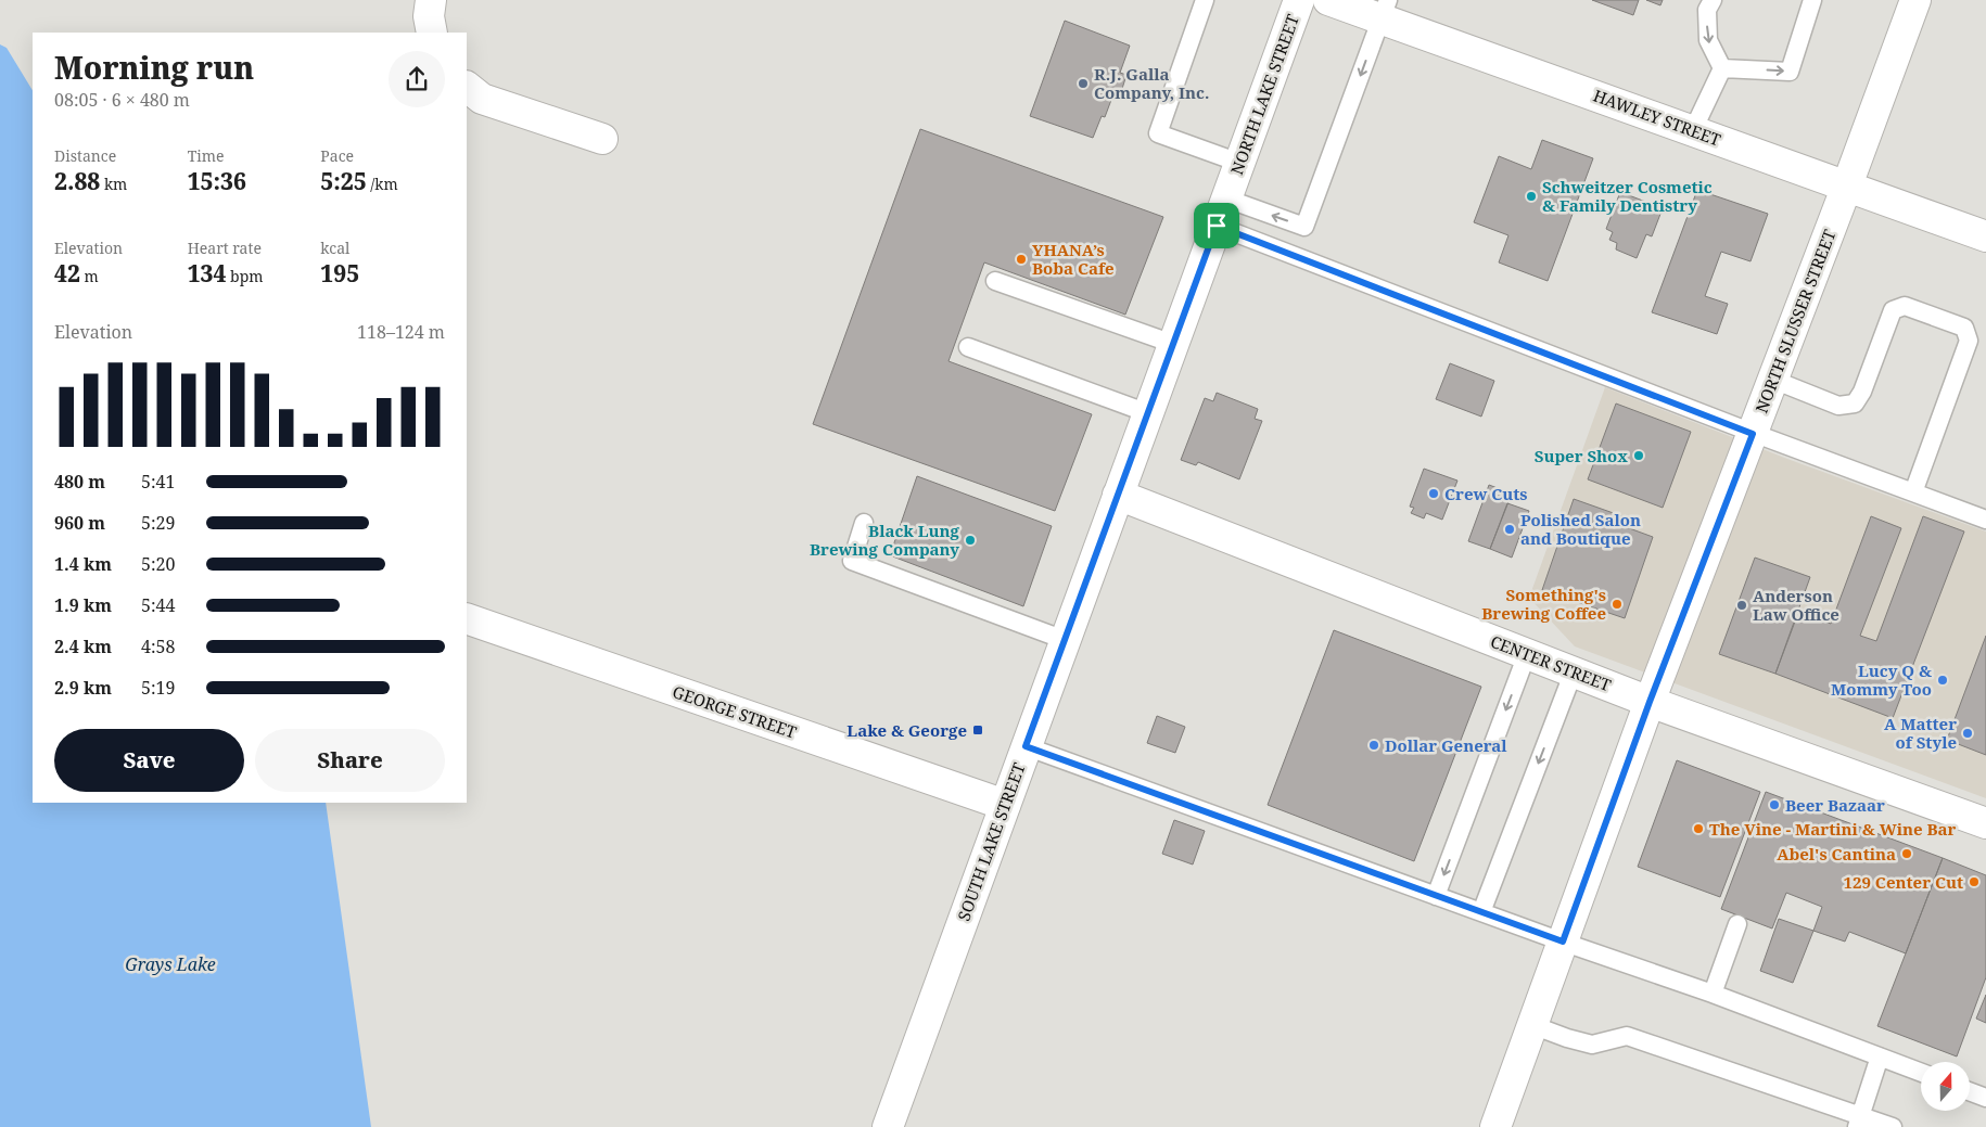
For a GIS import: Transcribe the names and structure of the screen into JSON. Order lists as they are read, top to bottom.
{
  "streets": {
    "street": [
      "NORTH LAKE STREET",
      "HAWLEY STREET",
      "NORTH SLUSSER STREET",
      "CENTER STREET",
      "GEORGE STREET",
      "SOUTH LAKE STREET"
    ]
  },
  "crossings": [
    ["NORTH LAKE STREET", "CENTER STREET"],
    ["NORTH LAKE STREET", "SOUTH LAKE STREET"],
    ["HAWLEY STREET", "NORTH SLUSSER STREET"],
    ["NORTH SLUSSER STREET", "CENTER STREET"],
    ["CENTER STREET", "SOUTH LAKE STREET"],
    ["GEORGE STREET", "SOUTH LAKE STREET"]
  ],
  "water": ["Grays Lake"],
  "places": {
    "other": [
      "R.J. Galla Company, Inc.",
      "Schweitzer Cosmetic & Family Dentistry",
      "YHANA’s Boba Cafe",
      "Super Shox",
      "Crew Cuts",
      "Polished Salon and Boutique",
      "Black Lung Brewing Company",
      "Something's Brewing Coffee",
      "Anderson Law Office",
      "Lucy Q & Mommy Too",
      "A Matter of Style",
      "Dollar General",
      "Beer Bazaar",
      "The Vine - Martini & Wine Bar",
      "Abel's Cantina",
      "129 Center Cut"
    ],
    "transit": ["Lake & George"]
  },
  "north": "top",
  "page": {
    "heading": ["Morning run", "08:05 · 6 × 480 m"],
    "stats": [
      ["Distance", "2.88 km"],
      ["Time", "15:36"],
      ["Pace", "5:25 /km"],
      ["Elevation", "42 m"],
      ["Heart rate", "134 bpm"],
      ["kcal", "195"]
    ],
    "chart": ["Elevation", "118–124 m"],
    "list": [
      {
        "name": "480 m",
        "note": "5:41"
      },
      {
        "name": "960 m",
        "note": "5:29"
      },
      {
        "name": "1.4 km",
        "note": "5:20"
      },
      {
        "name": "1.9 km",
        "note": "5:44"
      },
      {
        "name": "2.4 km",
        "note": "4:58"
      },
      {
        "name": "2.9 km",
        "note": "5:19"
      }
    ],
    "buttons": ["Save", "Share"]
  }
}
